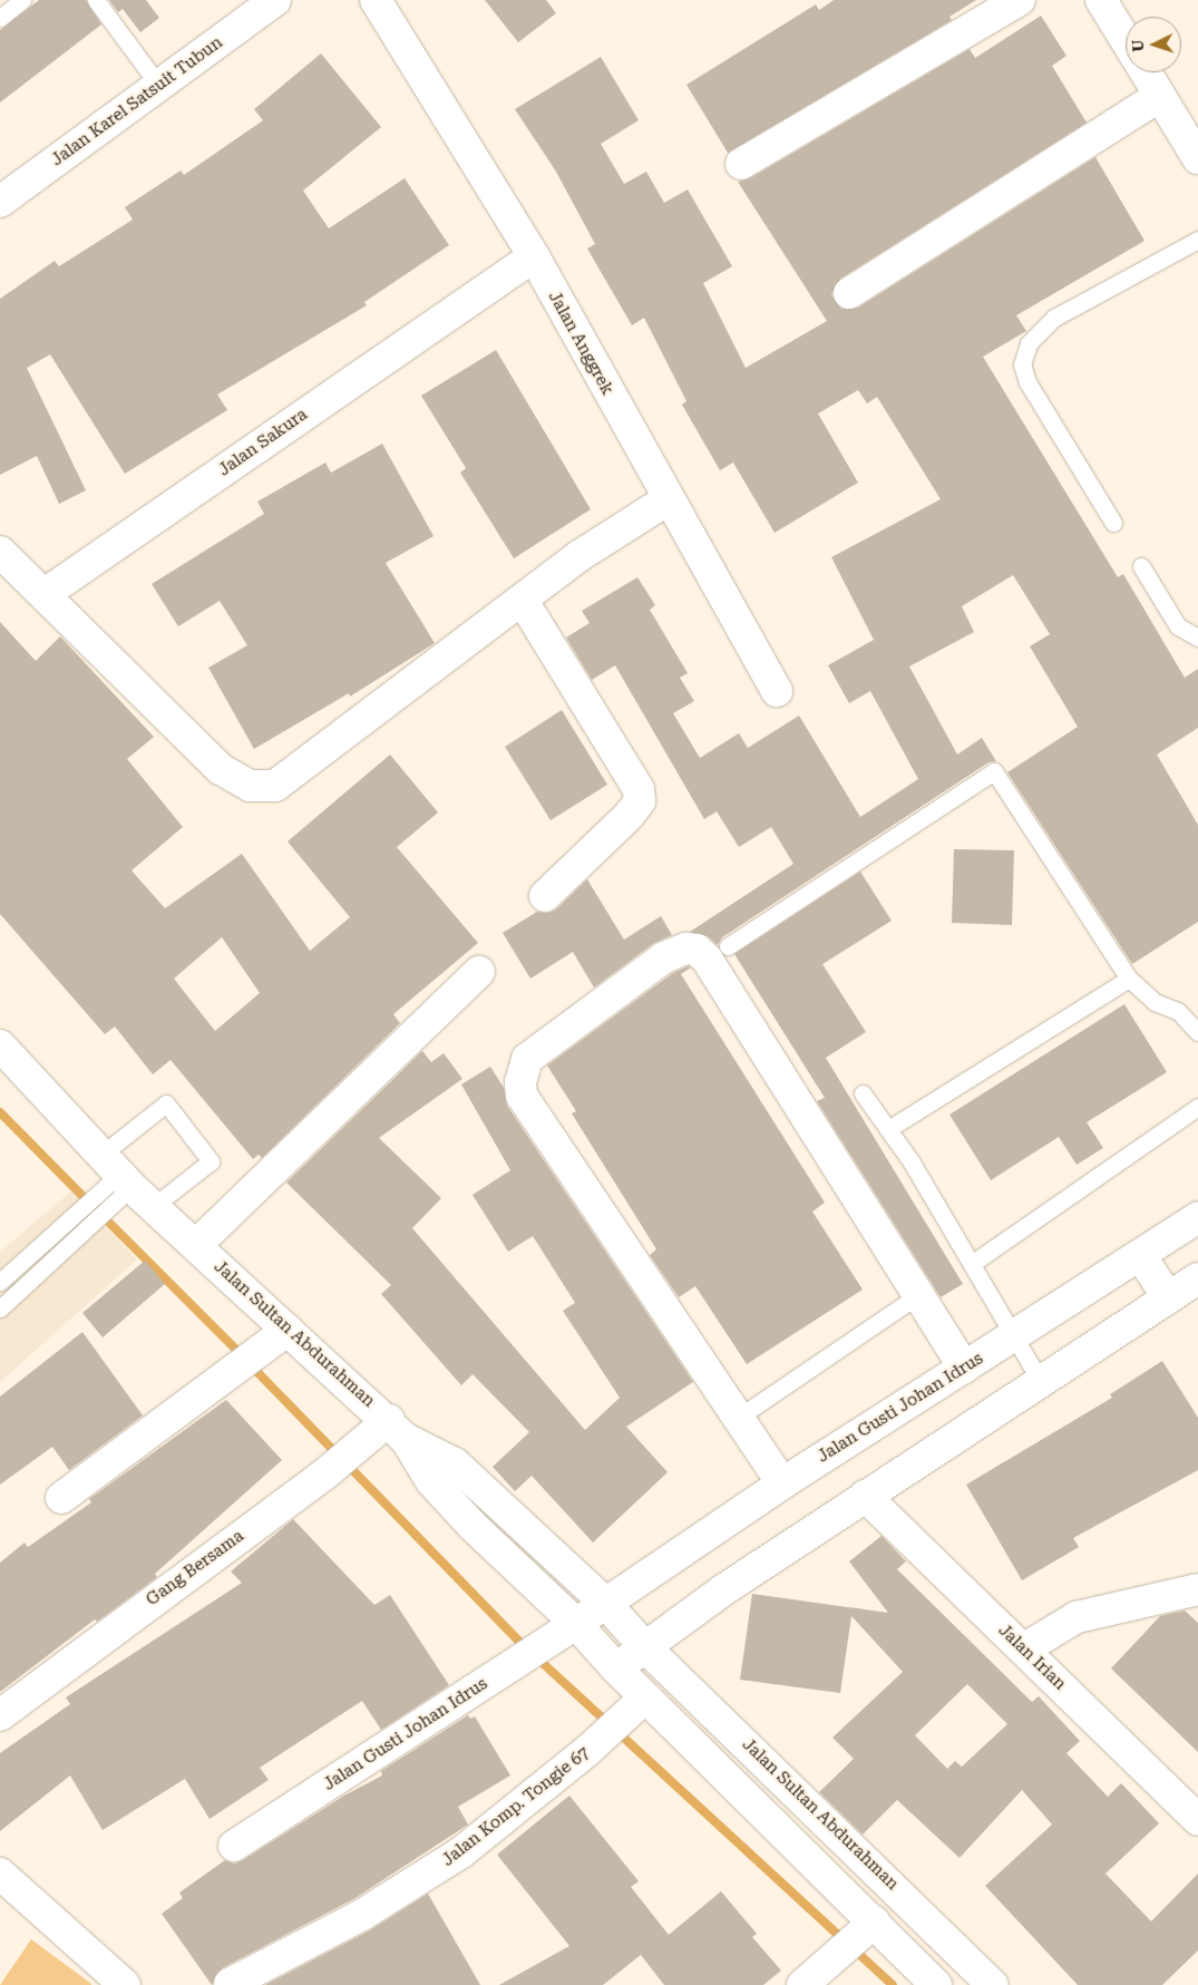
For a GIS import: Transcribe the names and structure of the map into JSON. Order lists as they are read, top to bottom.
{
  "streets": {
    "street": [
      "Jalan Karel Satsuit Tubun",
      "Jalan Anggrek",
      "Jalan Sakura",
      "Jalan Sultan Abdurahman",
      "Jalan Gusti Johan Idrus",
      "Gang Bersama",
      "Jalan Irian",
      "Jalan Komp. Tongie 67"
    ]
  },
  "crossings": [
    ["Jalan Anggrek", "Jalan Sakura"],
    ["Jalan Sultan Abdurahman", "Jalan Gusti Johan Idrus"],
    ["Jalan Sultan Abdurahman", "Gang Bersama"]
  ],
  "north": "left"
}
